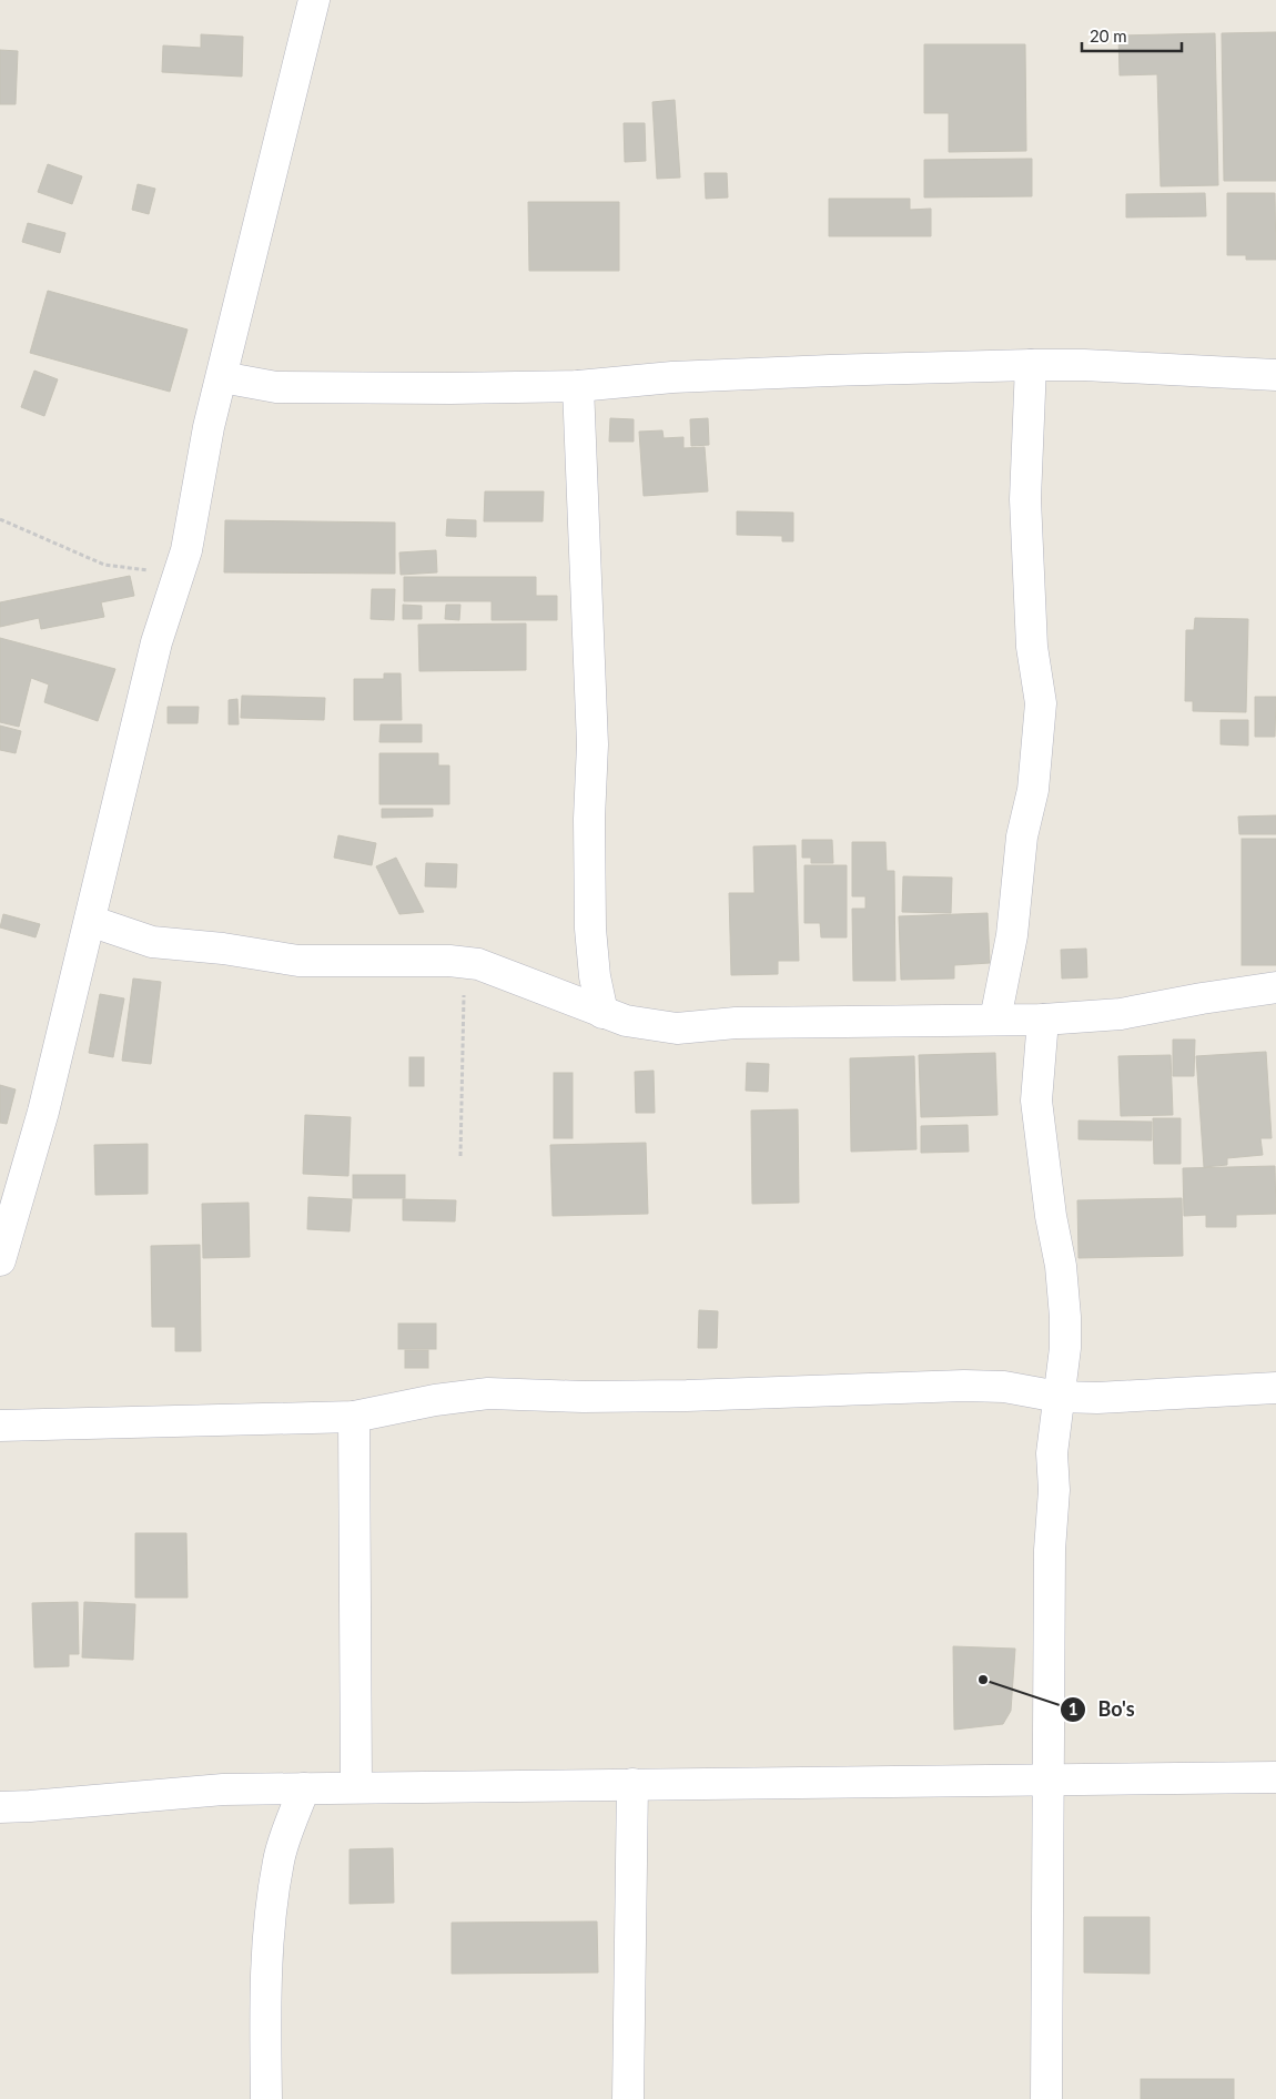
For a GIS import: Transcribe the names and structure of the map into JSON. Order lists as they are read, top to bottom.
{
  "places": ["Bo's"],
  "scale_bar": "20 m"
}
